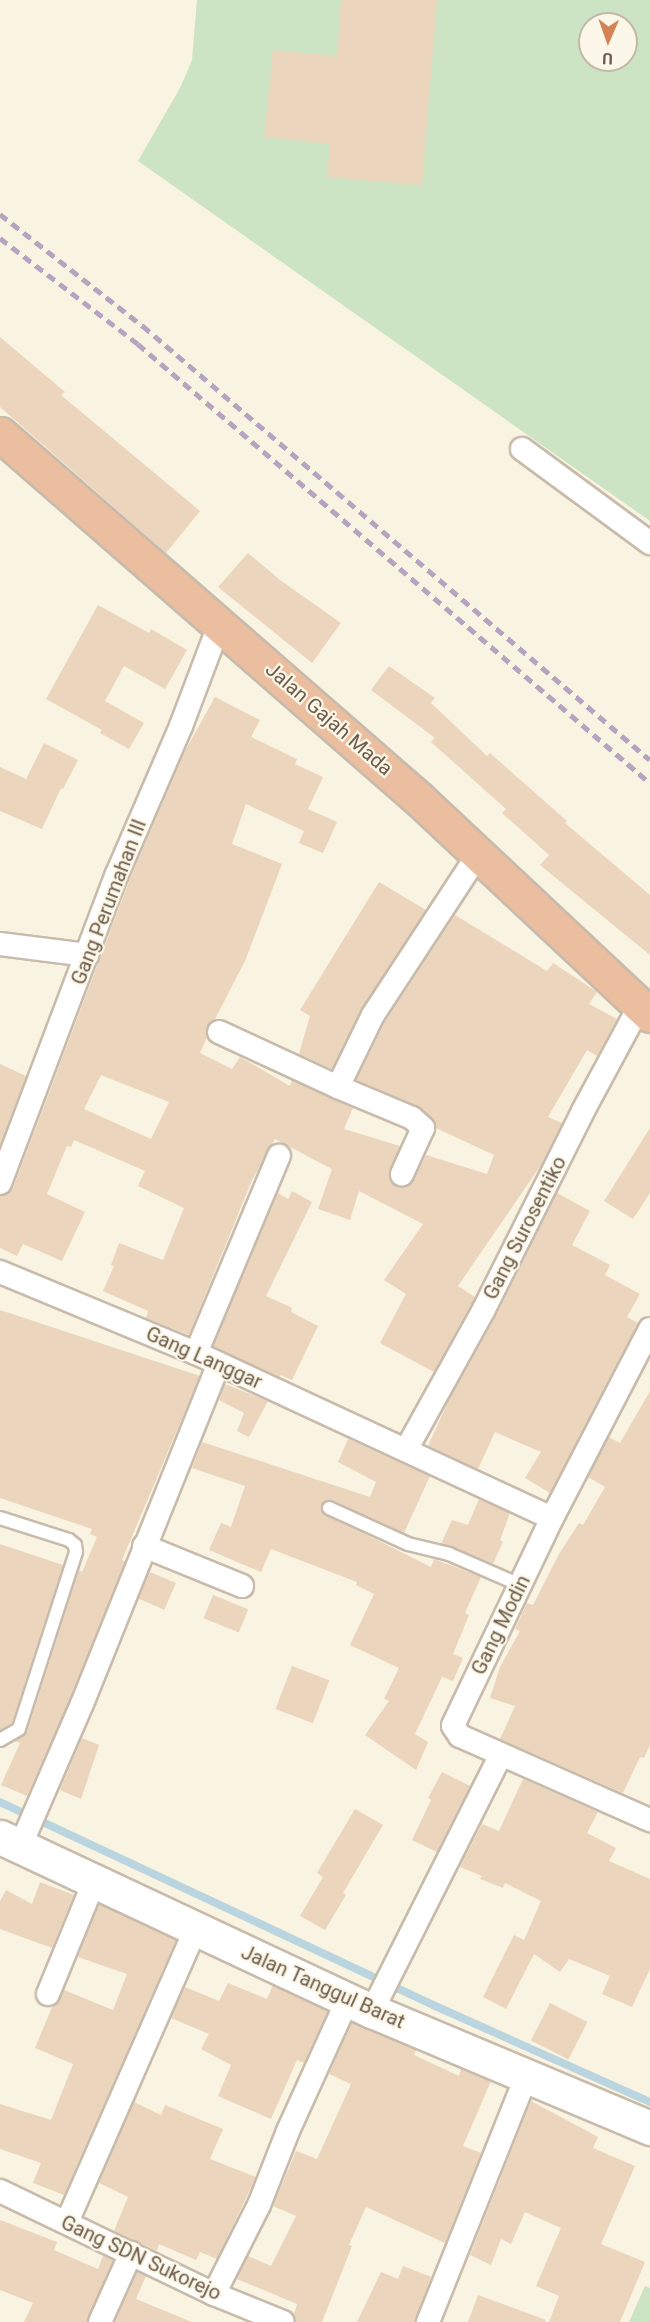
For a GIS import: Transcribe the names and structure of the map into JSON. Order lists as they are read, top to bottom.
{
  "streets": {
    "highway": ["Jalan Gajah Mada"],
    "street": [
      "Gang Perumahan III",
      "Gang Surosentiko",
      "Gang Langgar",
      "Gang Modin",
      "Jalan Tanggul Barat",
      "Gang SDN Sukorejo"
    ]
  },
  "crossings": [
    ["Jalan Gajah Mada", "Gang Perumahan III"],
    ["Jalan Gajah Mada", "Gang Surosentiko"],
    ["Gang Surosentiko", "Gang Langgar"],
    ["Gang Langgar", "Gang Modin"]
  ],
  "north": "bottom"
}
